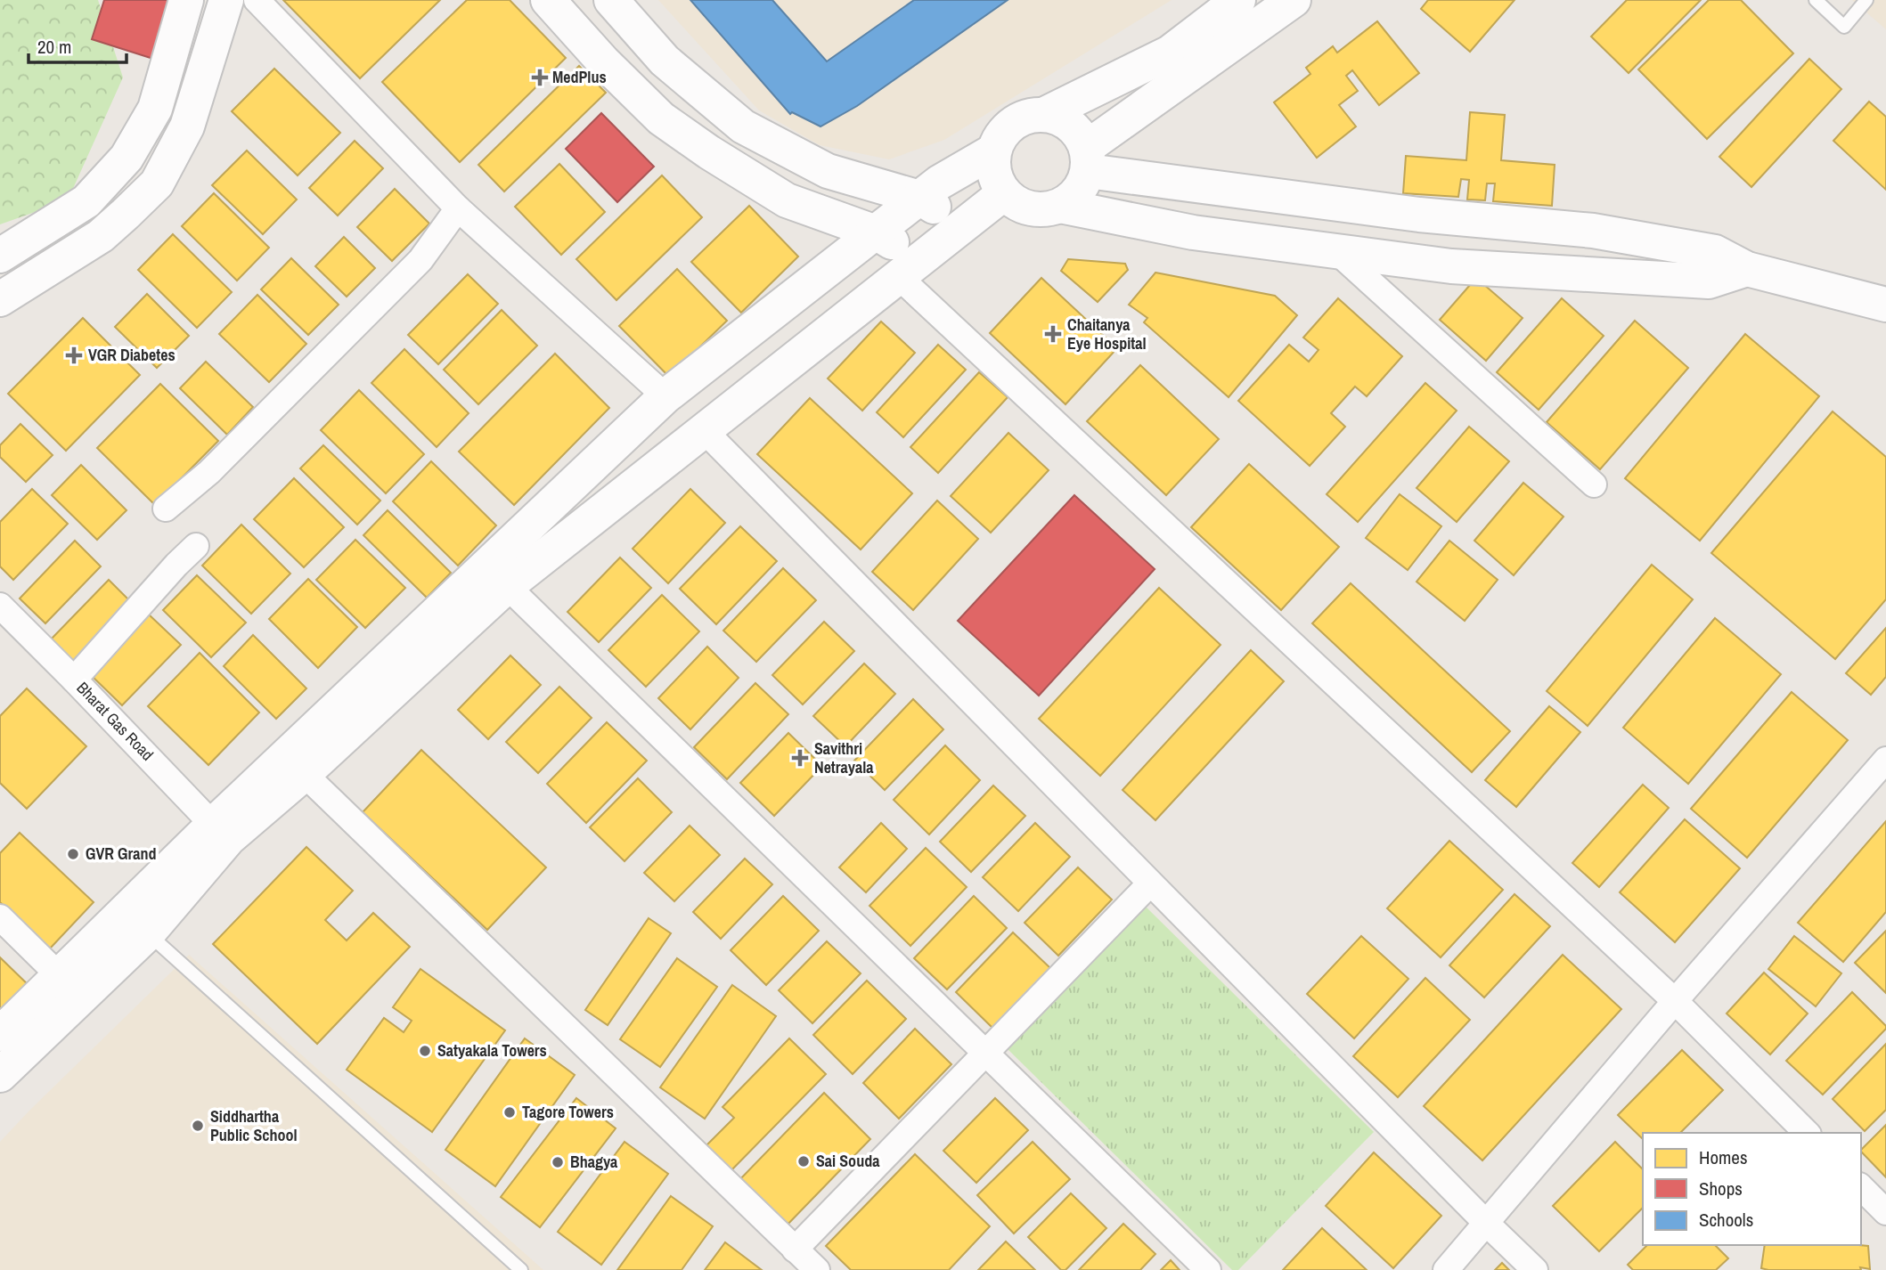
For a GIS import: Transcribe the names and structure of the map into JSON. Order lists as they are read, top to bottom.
{
  "streets": {
    "street": ["Bharat Gas Road"]
  },
  "places": {
    "health": [
      "MedPlus",
      "Chaitanya Eye Hospital",
      "VGR Diabetes",
      "Savithri Netrayala"
    ],
    "other": [
      "GVR Grand",
      "Satyakala Towers",
      "Tagore Towers",
      "Siddhartha Public School",
      "Sai Souda",
      "Bhagya"
    ]
  },
  "legend": ["Homes", "Shops", "Schools"],
  "scale_bar": "20 m"
}
